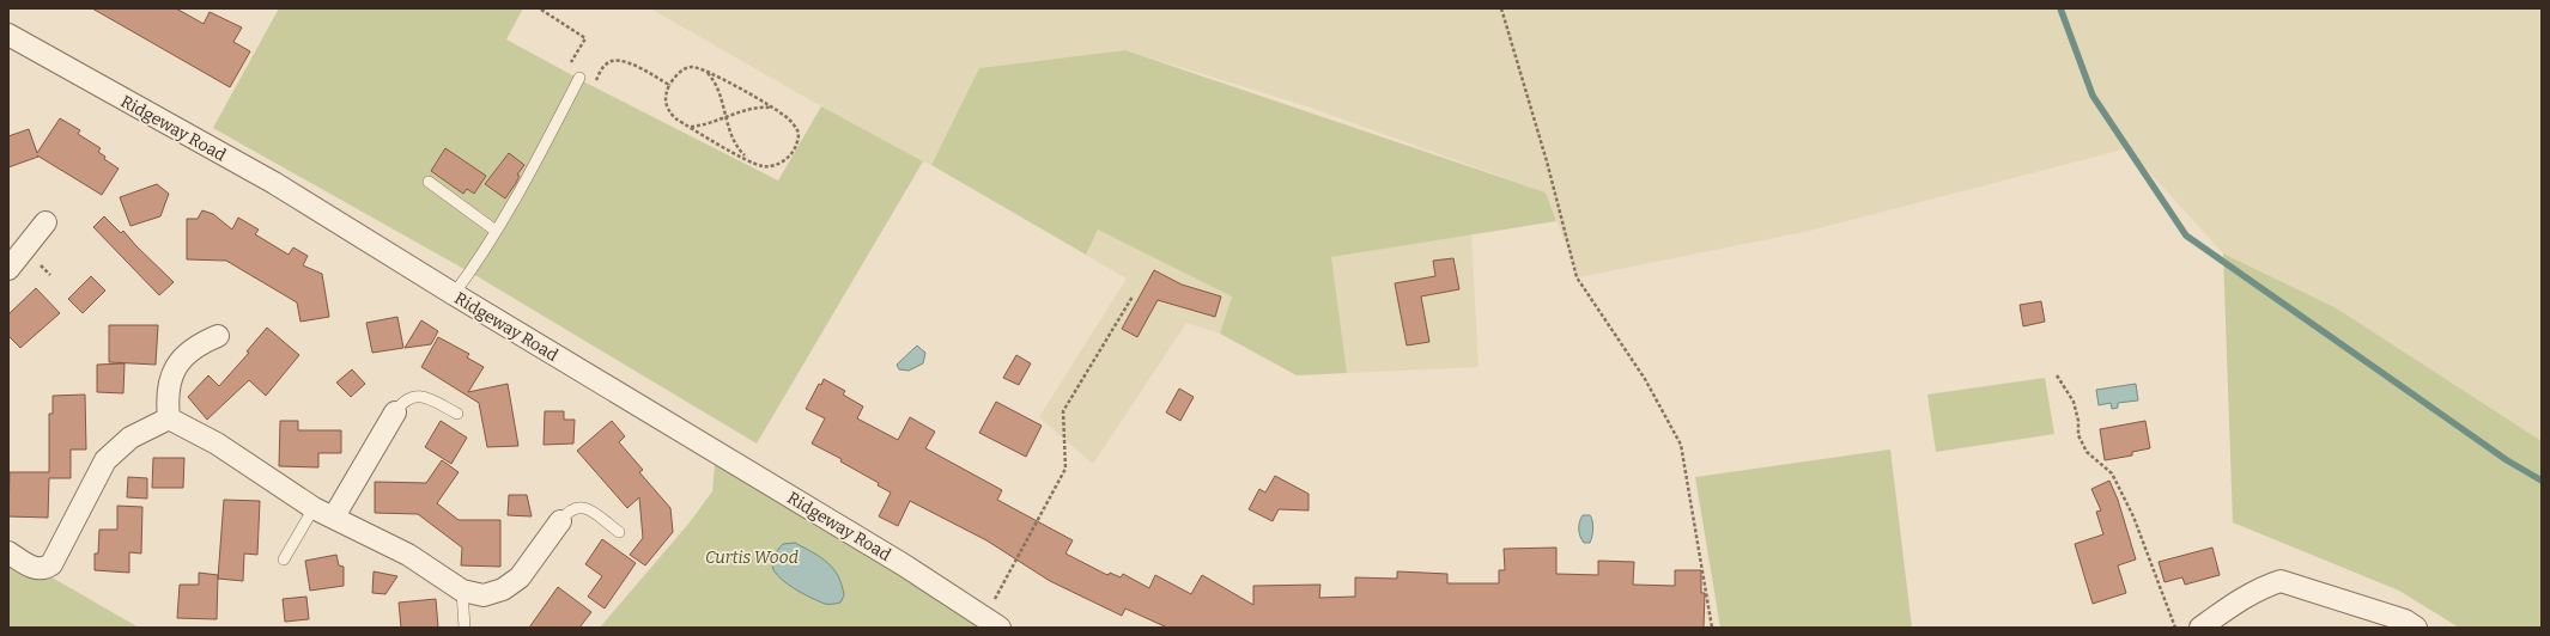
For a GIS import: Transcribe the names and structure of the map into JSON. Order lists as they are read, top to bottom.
{
  "streets": {
    "street": ["Ridgeway Road"]
  },
  "parks": ["Curtis Wood"]
}
